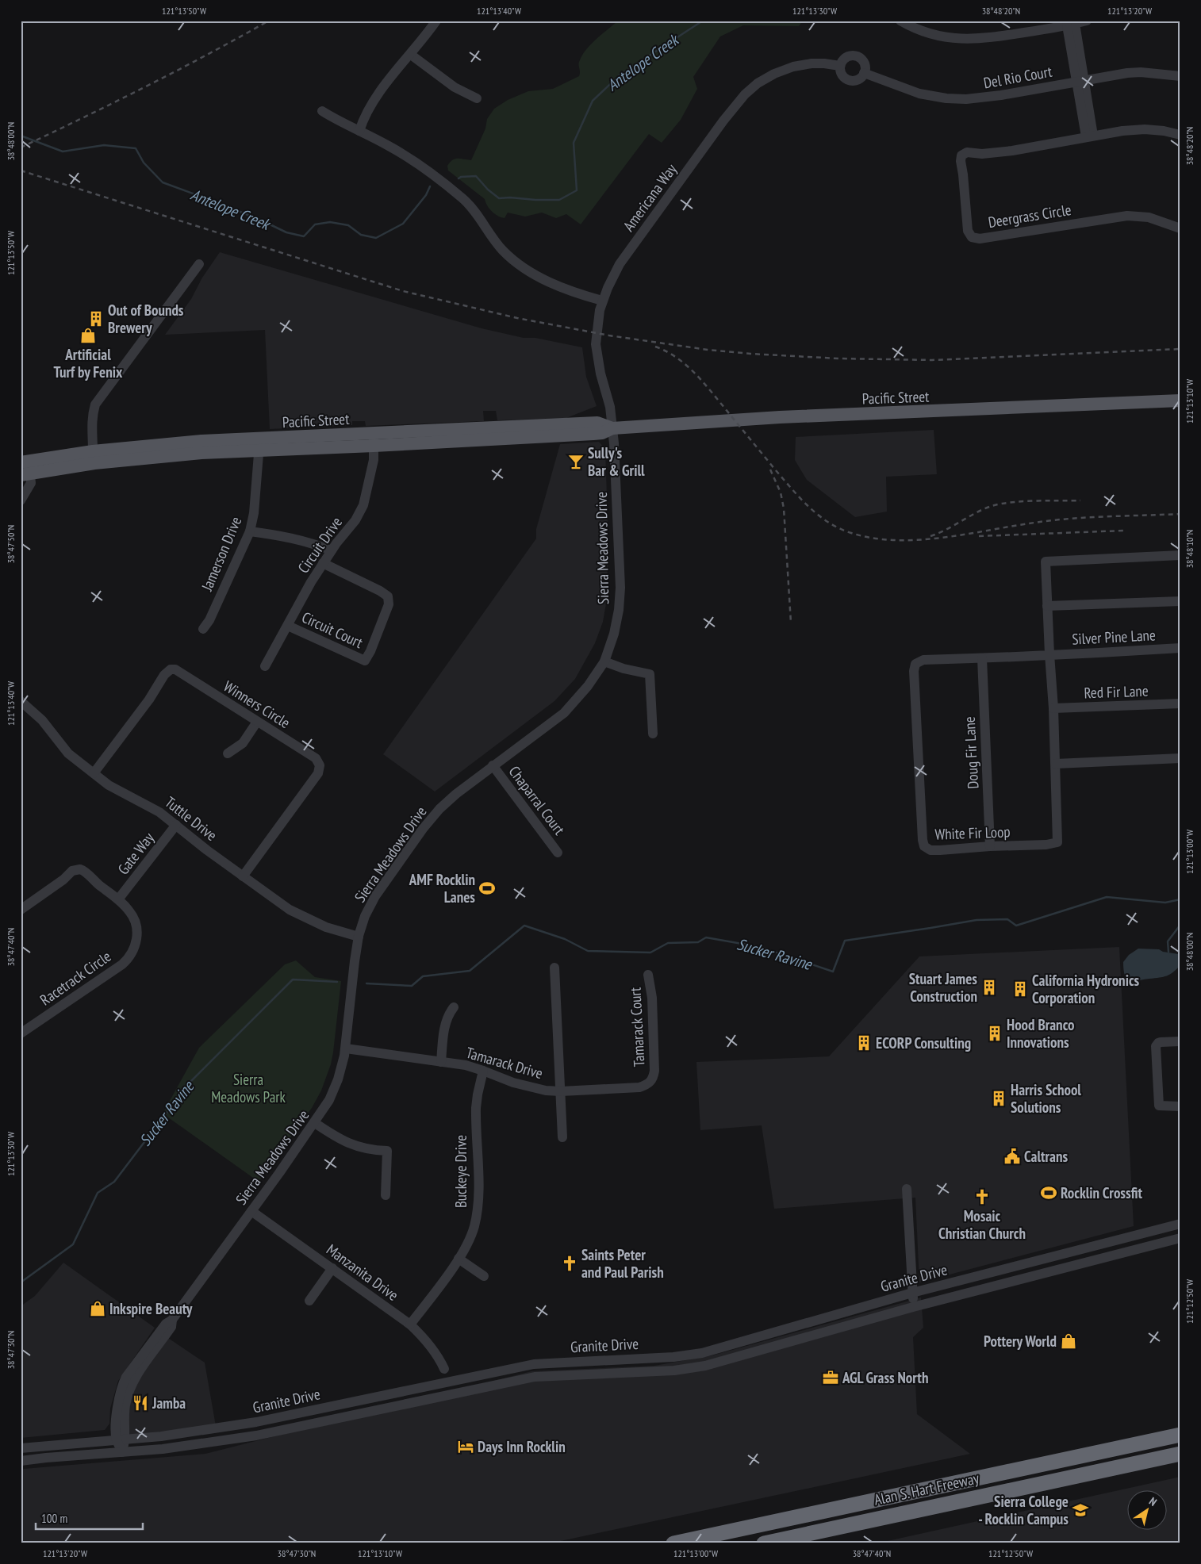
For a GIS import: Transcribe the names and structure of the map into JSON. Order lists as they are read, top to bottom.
{
  "streets": {
    "highway": ["Alan S. Hart Freeway"],
    "main road": ["Pacific Street"],
    "street": [
      "Del Rio Court",
      "Americana Way",
      "Deergrass Circle",
      "Circuit Drive",
      "Sierra Meadows Drive",
      "Jamerson Drive",
      "Circuit Court",
      "Silver Pine Lane",
      "Red Fir Lane",
      "Winners Circle",
      "Doug Fir Lane",
      "Chaparral Court",
      "Tuttle Drive",
      "White Fir Loop",
      "Gate Way",
      "Racetrack Circle",
      "Tamarack Court",
      "Tamarack Drive",
      "Buckeye Drive",
      "Manzanita Drive",
      "Granite Drive"
    ]
  },
  "crossings": [
    ["Del Rio Court", "Americana Way"],
    ["Americana Way", "Pacific Street"],
    ["Americana Way", "Sierra Meadows Drive"],
    ["Pacific Street", "Circuit Drive"],
    ["Pacific Street", "Sierra Meadows Drive"],
    ["Pacific Street", "Jamerson Drive"],
    ["Circuit Drive", "Circuit Court"],
    ["Sierra Meadows Drive", "Chaparral Court"],
    ["Sierra Meadows Drive", "Tuttle Drive"],
    ["Sierra Meadows Drive", "Tamarack Drive"],
    ["Sierra Meadows Drive", "Manzanita Drive"],
    ["Sierra Meadows Drive", "Granite Drive"],
    ["Silver Pine Lane", "White Fir Loop"],
    ["Red Fir Lane", "White Fir Loop"],
    ["Winners Circle", "Tuttle Drive"],
    ["Doug Fir Lane", "White Fir Loop"],
    ["Tuttle Drive", "Gate Way"],
    ["Gate Way", "Racetrack Circle"],
    ["Tamarack Court", "Tamarack Drive"],
    ["Tamarack Drive", "Buckeye Drive"],
    ["Buckeye Drive", "Manzanita Drive"]
  ],
  "water": ["Antelope Creek", "Sucker Ravine"],
  "parks": ["Sierra Meadows Park"],
  "places": {
    "building": [
      "Out of Bounds Brewery",
      "Stuart James Construction",
      "California Hydronics Corporation",
      "Hood Branco Innovations",
      "ECORP Consulting",
      "Harris School Solutions"
    ],
    "shop": ["Artificial Turf by Fenix", "Inkspire Beauty", "Pottery World"],
    "bar": ["Sully's Bar & Grill"],
    "sports": ["AMF Rocklin Lanes", "Rocklin Crossfit"],
    "public building": ["Caltrans"],
    "church": ["Mosaic Christian Church", "Saints Peter and Paul Parish"],
    "office": ["AGL Grass North"],
    "restaurant": ["Jamba"],
    "hotel": ["Days Inn Rocklin"],
    "school or university": ["Sierra College - Rocklin Campus"]
  },
  "scale_bar": "100 m",
  "north": "top right",
  "coordinates": [
    "121°13'50\"W",
    "121°13'40\"W",
    "121°13'30\"W",
    "38°48'20\"N",
    "121°13'20\"W",
    "38°48'00\"N",
    "121°13'10\"W",
    "38°47'50\"N",
    "38°48'10\"N",
    "121°13'00\"W",
    "38°47'40\"N",
    "121°12'50\"W",
    "38°47'30\"N"
  ]
}
